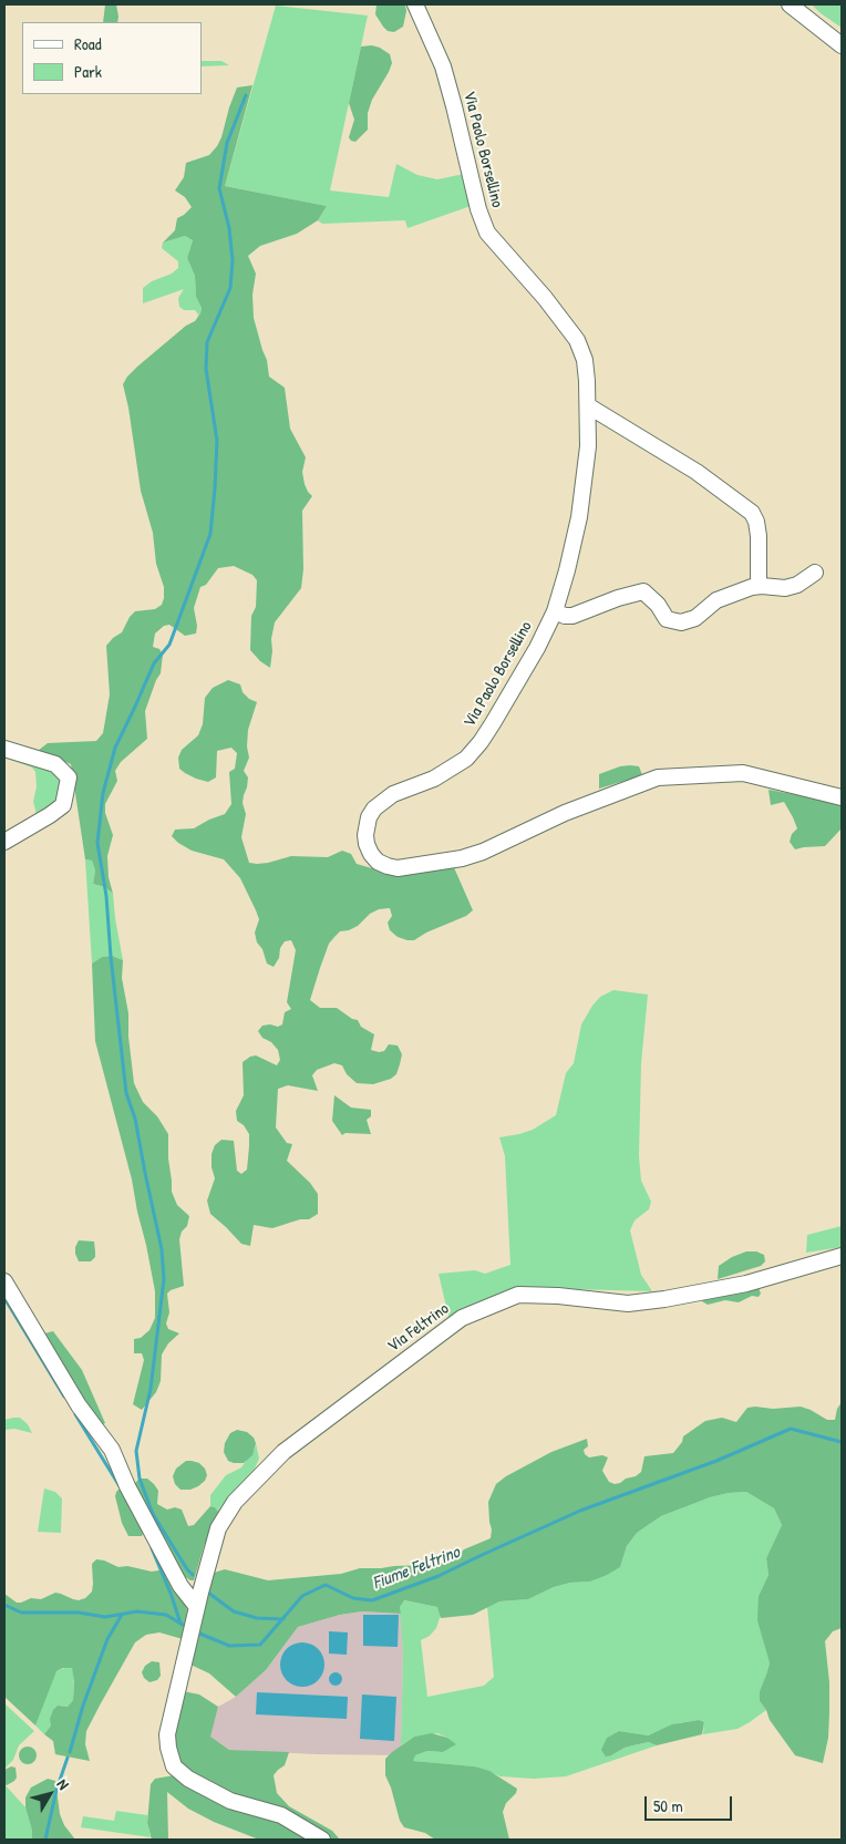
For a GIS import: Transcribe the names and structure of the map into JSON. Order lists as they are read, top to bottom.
{
  "streets": {
    "street": ["Via Paolo Borsellino", "Via Feltrino"]
  },
  "water": ["Fiume Feltrino"],
  "legend": ["Road", "Park"],
  "scale_bar": "50 m",
  "north": "top right"
}
